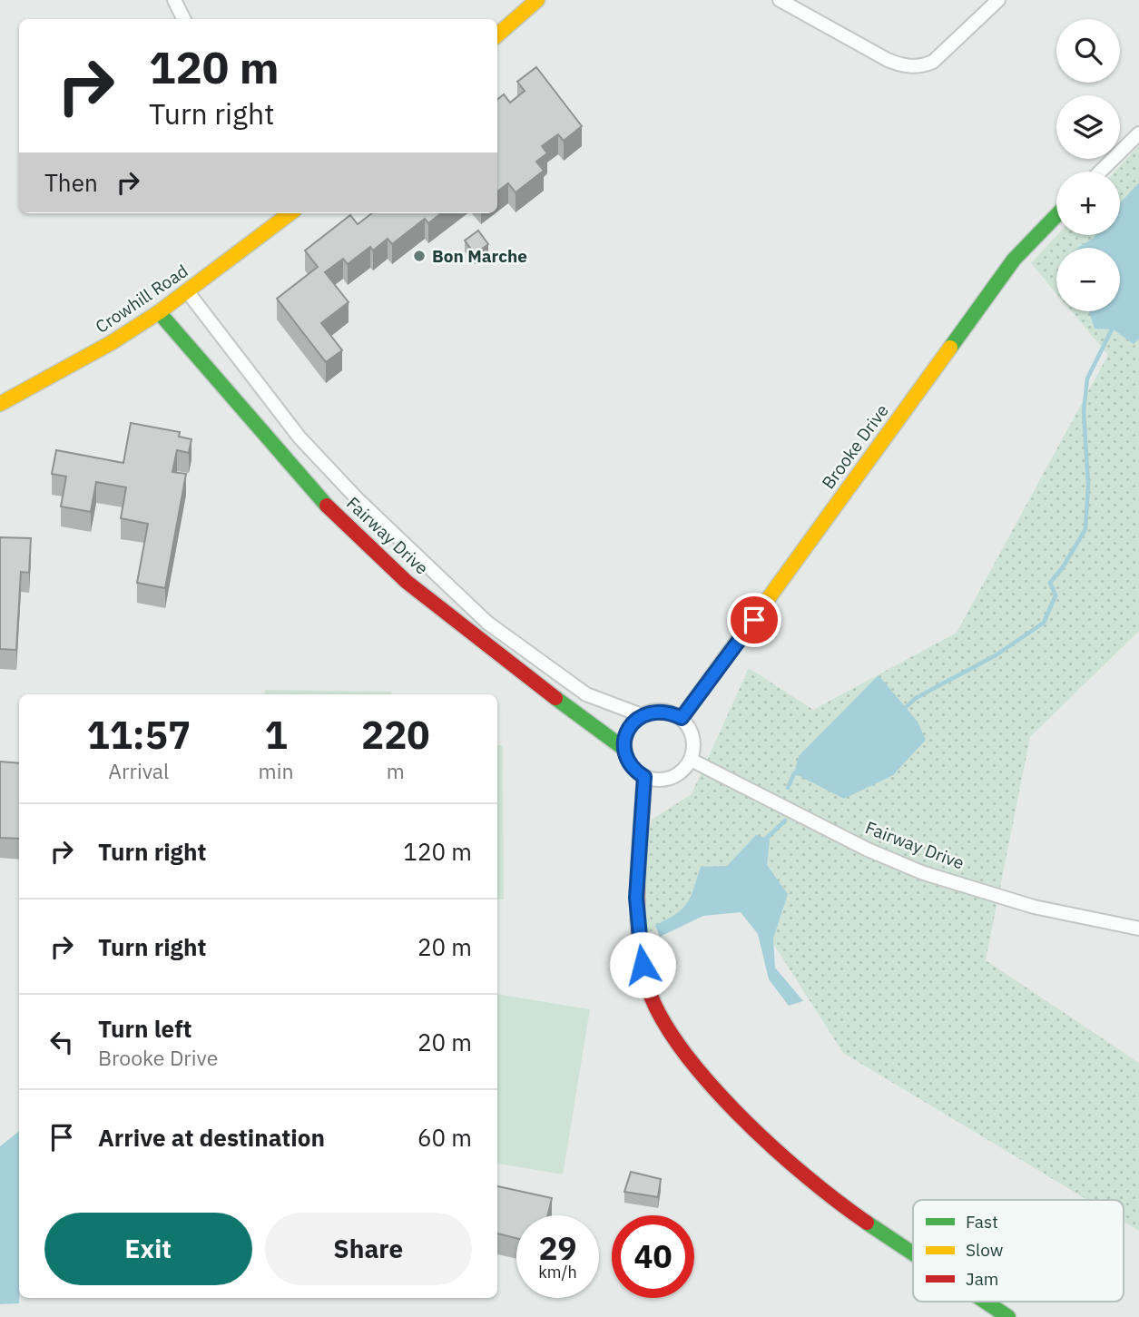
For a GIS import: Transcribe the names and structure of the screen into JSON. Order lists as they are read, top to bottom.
{
  "streets": {
    "street": ["Crowhill Road", "Brooke Drive", "Fairway Drive"]
  },
  "crossings": [
    ["Crowhill Road", "Fairway Drive"],
    ["Brooke Drive", "Fairway Drive"]
  ],
  "places": ["Bon Marche"],
  "legend": ["Fast", "Slow", "Jam"],
  "page": {
    "map_buttons": ["+", "−"],
    "turn": ["120 m", "Turn right"],
    "then": "Then",
    "eta": [
      "11:57",
      "Arrival",
      "1",
      "min",
      "220",
      "m"
    ],
    "list": [
      {
        "name": "Turn right",
        "value": "120 m"
      },
      {
        "name": "Turn right",
        "value": "20 m"
      },
      {
        "name": "Turn left",
        "note": "Brooke Drive",
        "value": "20 m"
      },
      {
        "name": "Arrive at destination",
        "value": "60 m"
      }
    ],
    "buttons": ["Exit", "Share"],
    "speed": "29 km/h",
    "limit": "40"
  }
}
